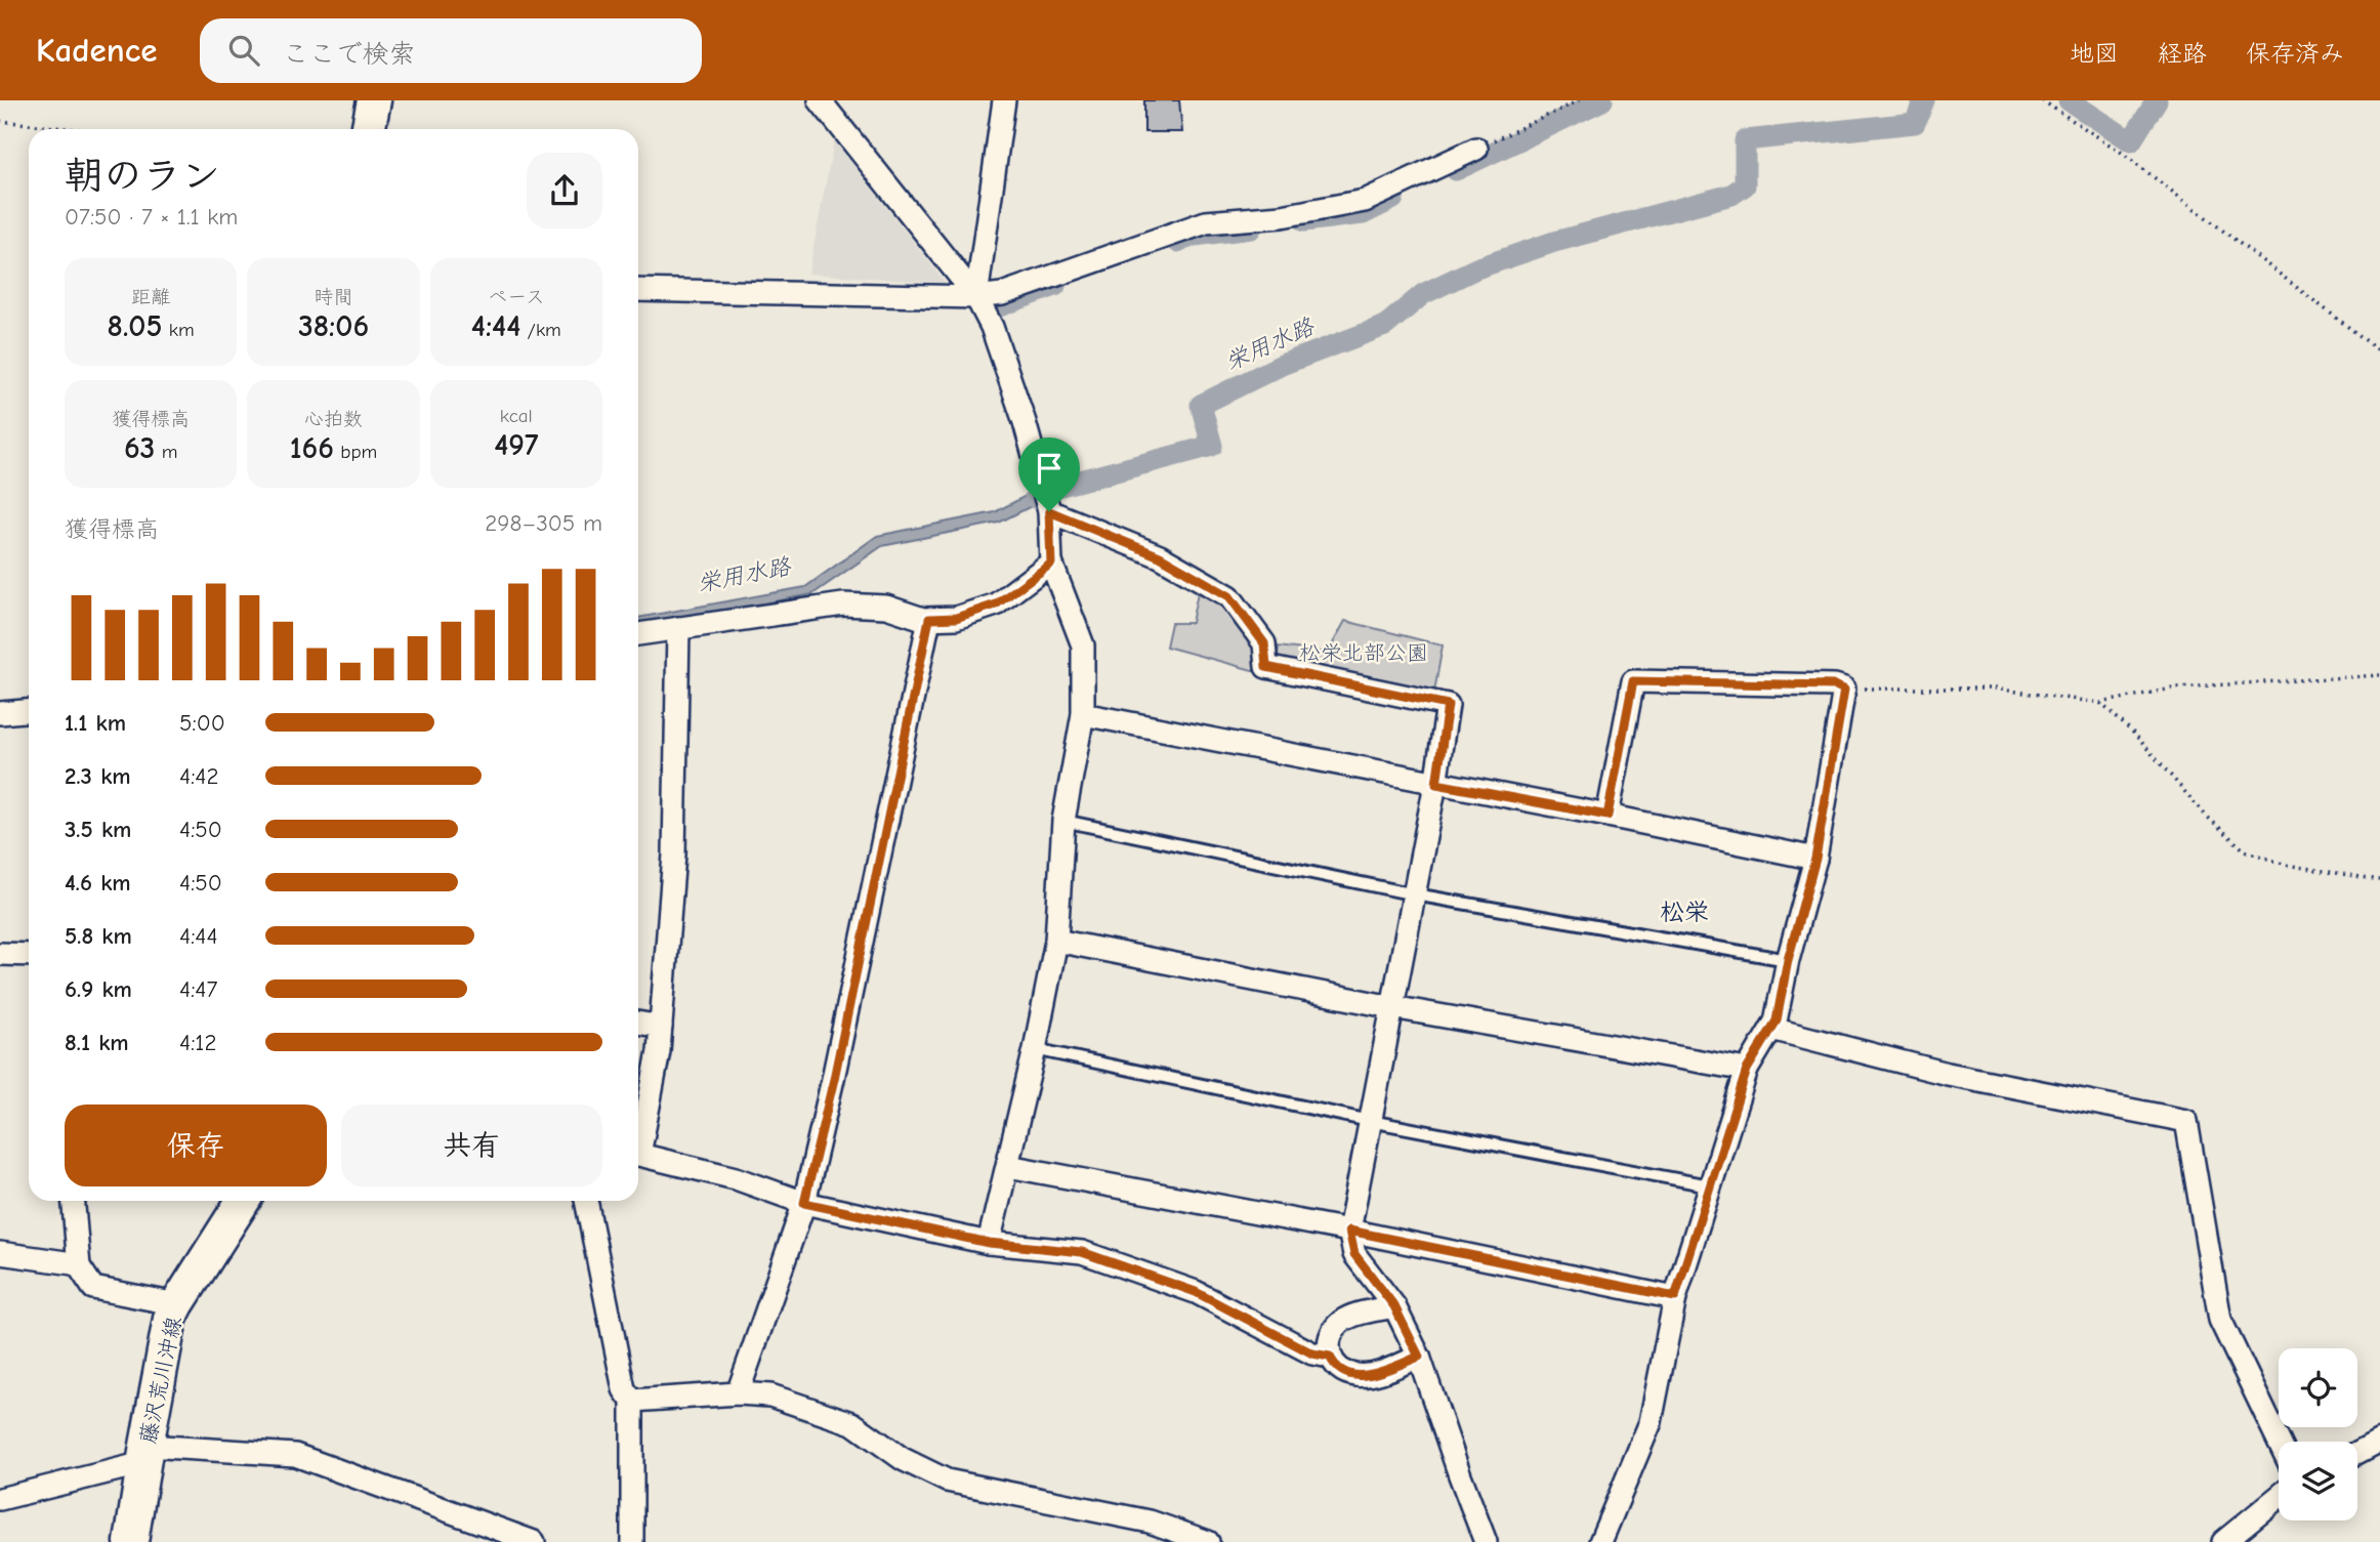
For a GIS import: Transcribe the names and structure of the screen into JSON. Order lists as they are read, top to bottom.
{
  "streets": {
    "main road": ["藤沢荒川沖線"]
  },
  "districts": ["松栄"],
  "water": ["栄用水路"],
  "parks": ["松栄北部公園"],
  "page": {
    "header": "Kadence",
    "search": "ここで検索",
    "nav": ["地図", "経路", "保存済み"],
    "heading": ["朝のラン", "07:50 · 7 × 1.1 km"],
    "stats": [
      ["距離", "8.05 km"],
      ["時間", "38:06"],
      ["ペース", "4:44 /km"],
      ["獲得標高", "63 m"],
      ["心拍数", "166 bpm"],
      ["kcal", "497"]
    ],
    "chart": ["獲得標高", "298–305 m"],
    "list": [
      {
        "name": "1.1 km",
        "note": "5:00"
      },
      {
        "name": "2.3 km",
        "note": "4:42"
      },
      {
        "name": "3.5 km",
        "note": "4:50"
      },
      {
        "name": "4.6 km",
        "note": "4:50"
      },
      {
        "name": "5.8 km",
        "note": "4:44"
      },
      {
        "name": "6.9 km",
        "note": "4:47"
      },
      {
        "name": "8.1 km",
        "note": "4:12"
      }
    ],
    "buttons": ["保存", "共有"]
  }
}
